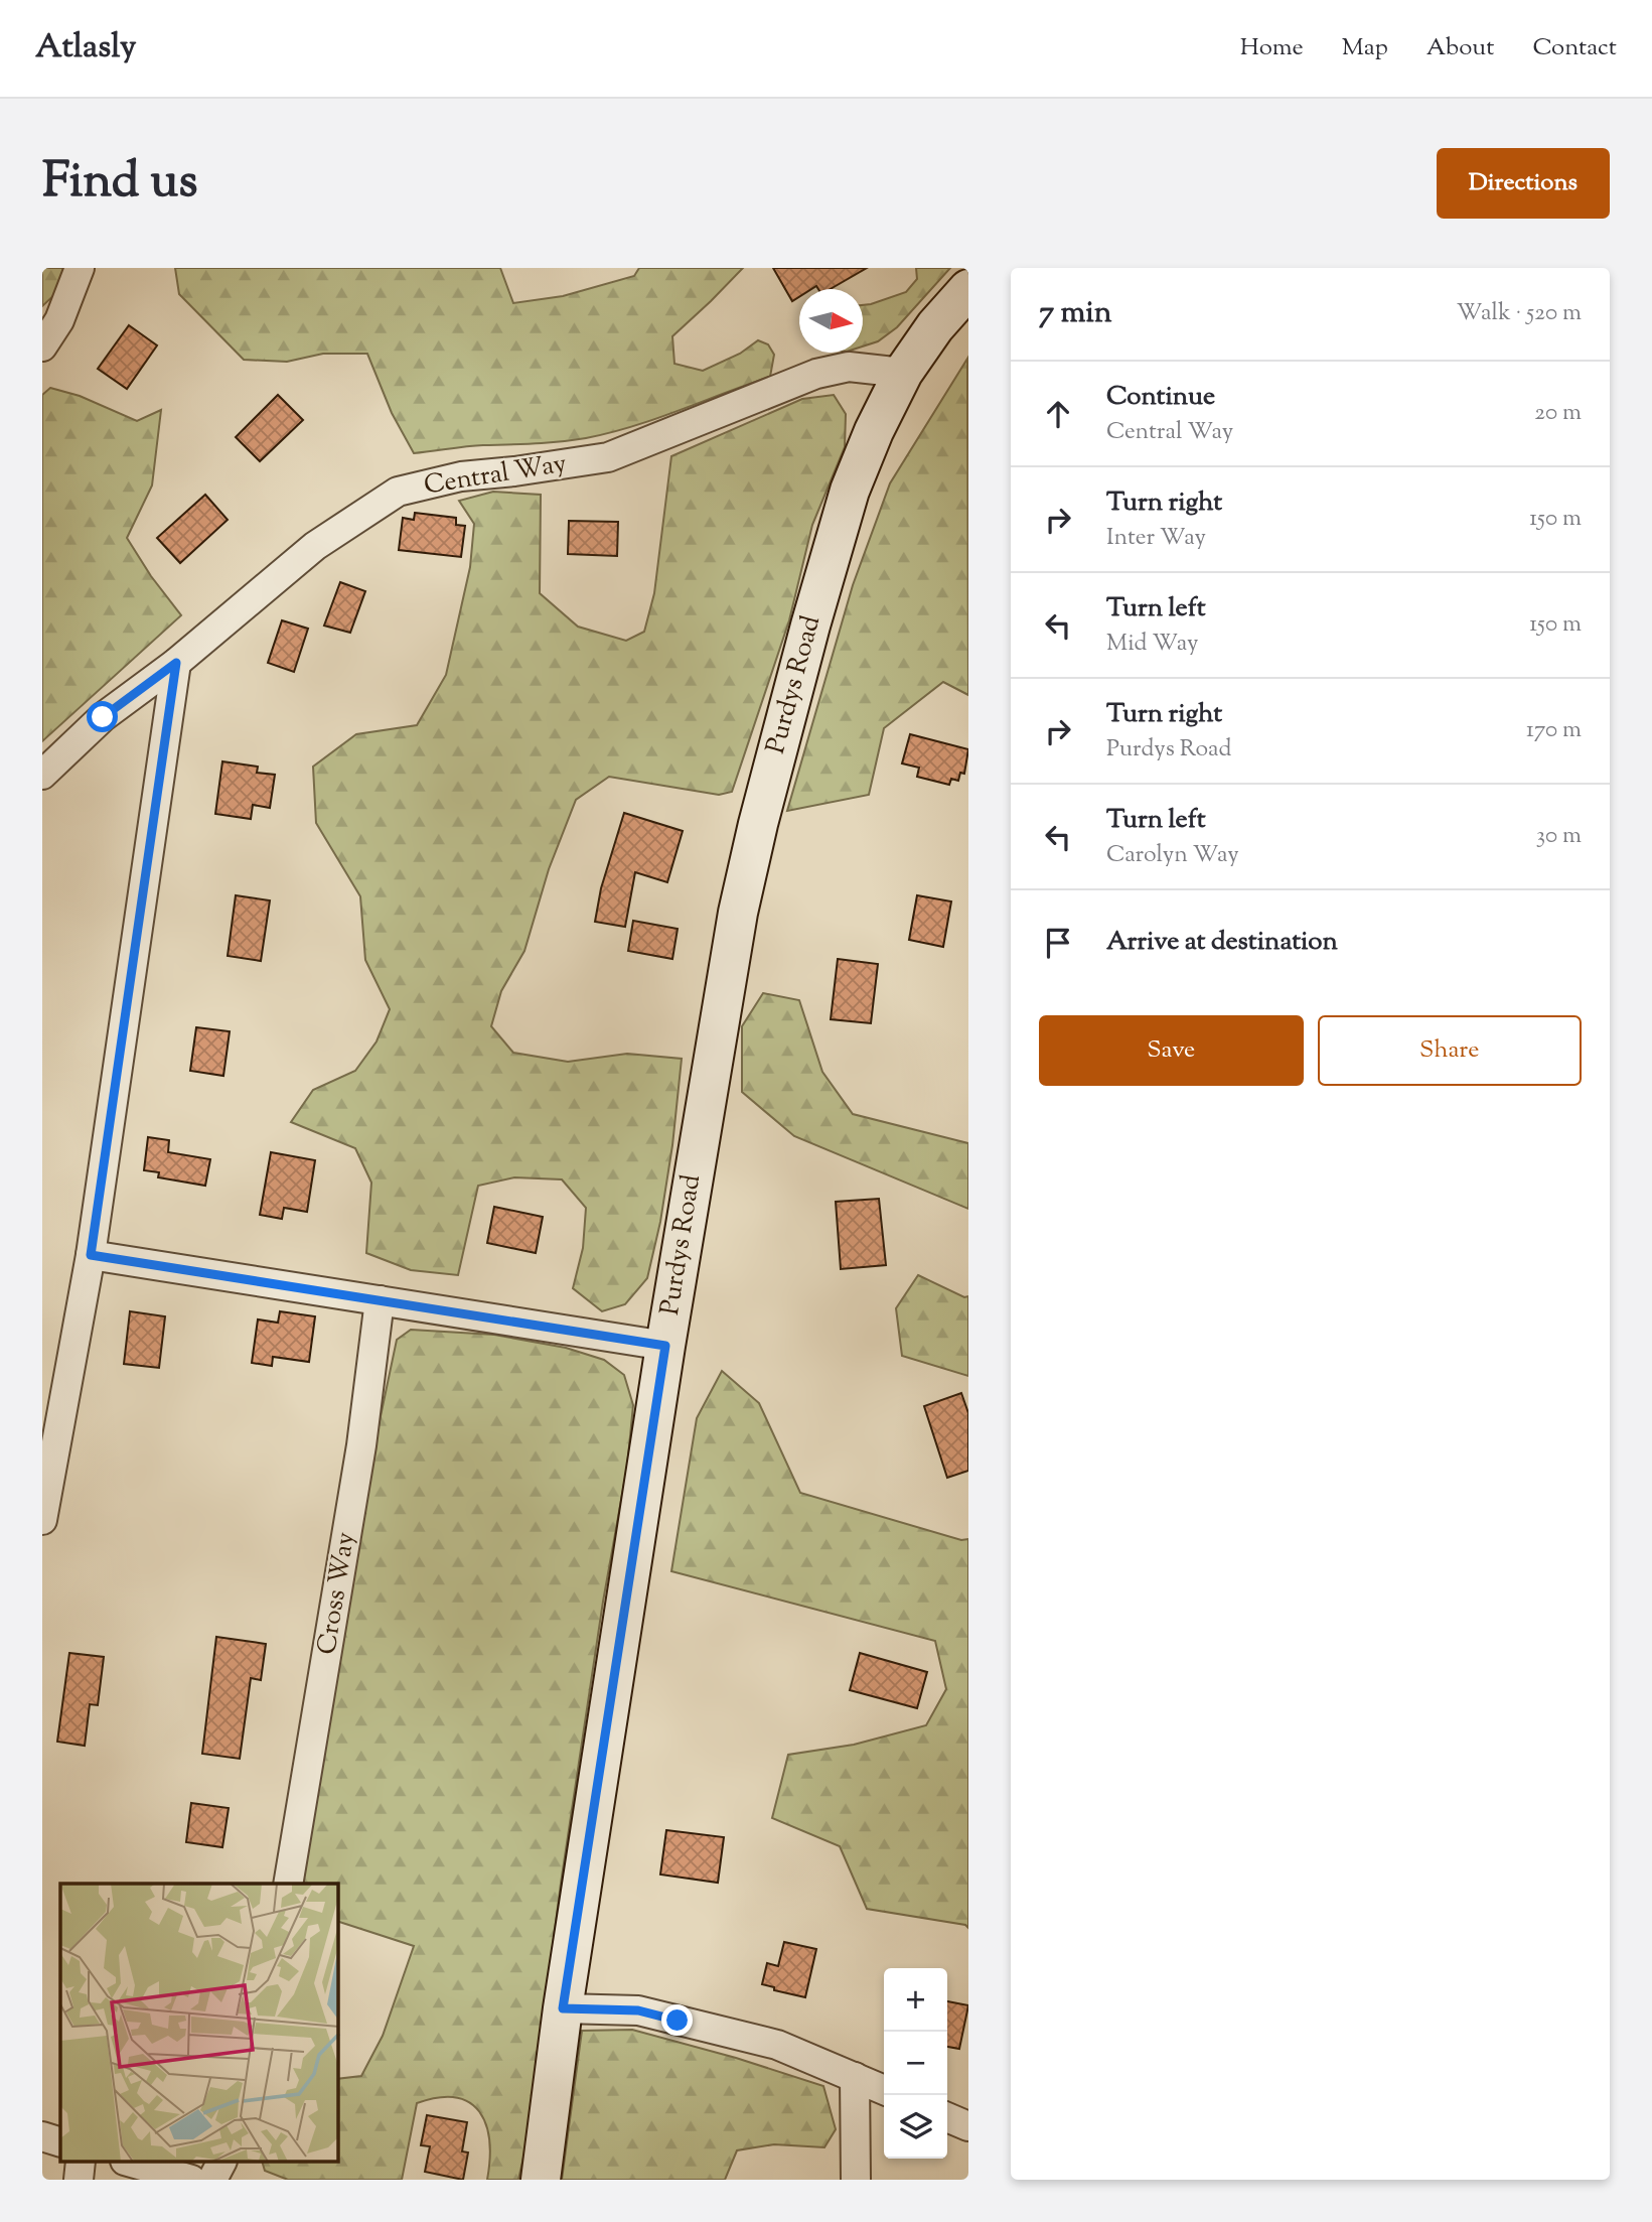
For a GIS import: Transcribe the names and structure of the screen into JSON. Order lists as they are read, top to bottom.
{
  "streets": {
    "main road": ["Purdys Road"],
    "street": ["Central Way", "Cross Way"]
  },
  "crossings": [
    ["Central Way", "Purdys Road"]
  ],
  "north": "right",
  "page": {
    "header": "Atlasly",
    "nav": [
      "Home",
      "Map",
      "About",
      "Contact"
    ],
    "title": "Find us",
    "buttons": [
      "Directions",
      ["Save", "Share"]
    ],
    "heading": ["7 min", "Walk · 520 m"],
    "list": [
      ["Continue", "Central Way", "20 m"],
      ["Turn right", "Inter Way", "150 m"],
      ["Turn left", "Mid Way", "150 m"],
      ["Turn right", "Purdys Road", "170 m"],
      ["Turn left", "Carolyn Way", "30 m"],
      "Arrive at destination"
    ],
    "map_buttons": ["+", "−"]
  }
}
